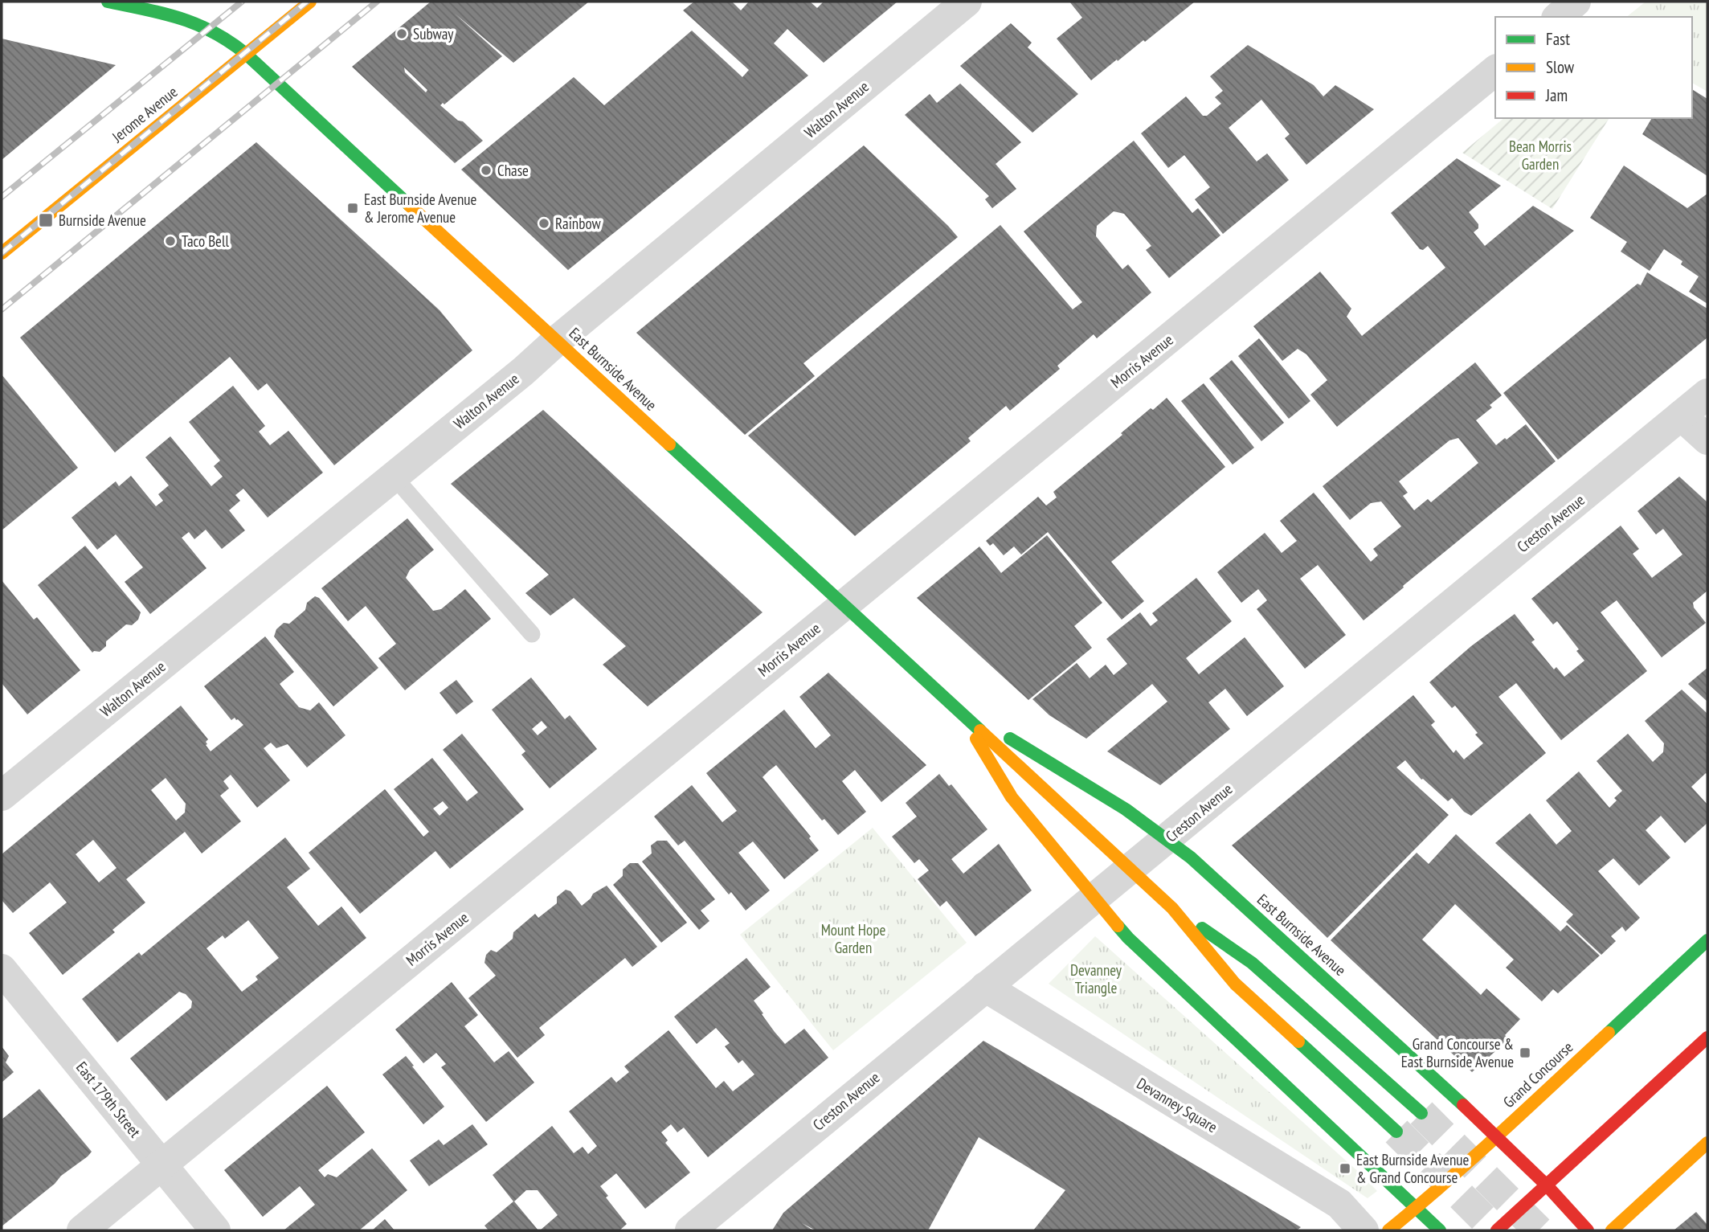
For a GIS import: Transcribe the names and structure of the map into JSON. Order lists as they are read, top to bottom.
{
  "streets": {
    "main road": ["Jerome Avenue", "East Burnside Avenue", "Grand Concourse"],
    "street": [
      "Walton Avenue",
      "Morris Avenue",
      "Creston Avenue",
      "East 179th Street",
      "Devanney Square"
    ]
  },
  "crossings": [
    ["Walton Avenue", "East Burnside Avenue"],
    ["Jerome Avenue", "East Burnside Avenue"],
    ["Morris Avenue", "East Burnside Avenue"],
    ["Morris Avenue", "East 179th Street"],
    ["East Burnside Avenue", "Creston Avenue"],
    ["East Burnside Avenue", "Grand Concourse"],
    ["Creston Avenue", "Devanney Square"]
  ],
  "parks": ["Bean Morris Garden", "Mount Hope Garden", "Devanney Triangle"],
  "places": {
    "other": [
      "Subway",
      "Chase",
      "Rainbow",
      "Taco Bell"
    ],
    "transit": [
      "East Burnside Avenue & Jerome Avenue",
      "Burnside Avenue",
      "Grand Concourse & East Burnside Avenue",
      "East Burnside Avenue & Grand Concourse"
    ]
  },
  "legend": ["Fast", "Slow", "Jam"]
}
